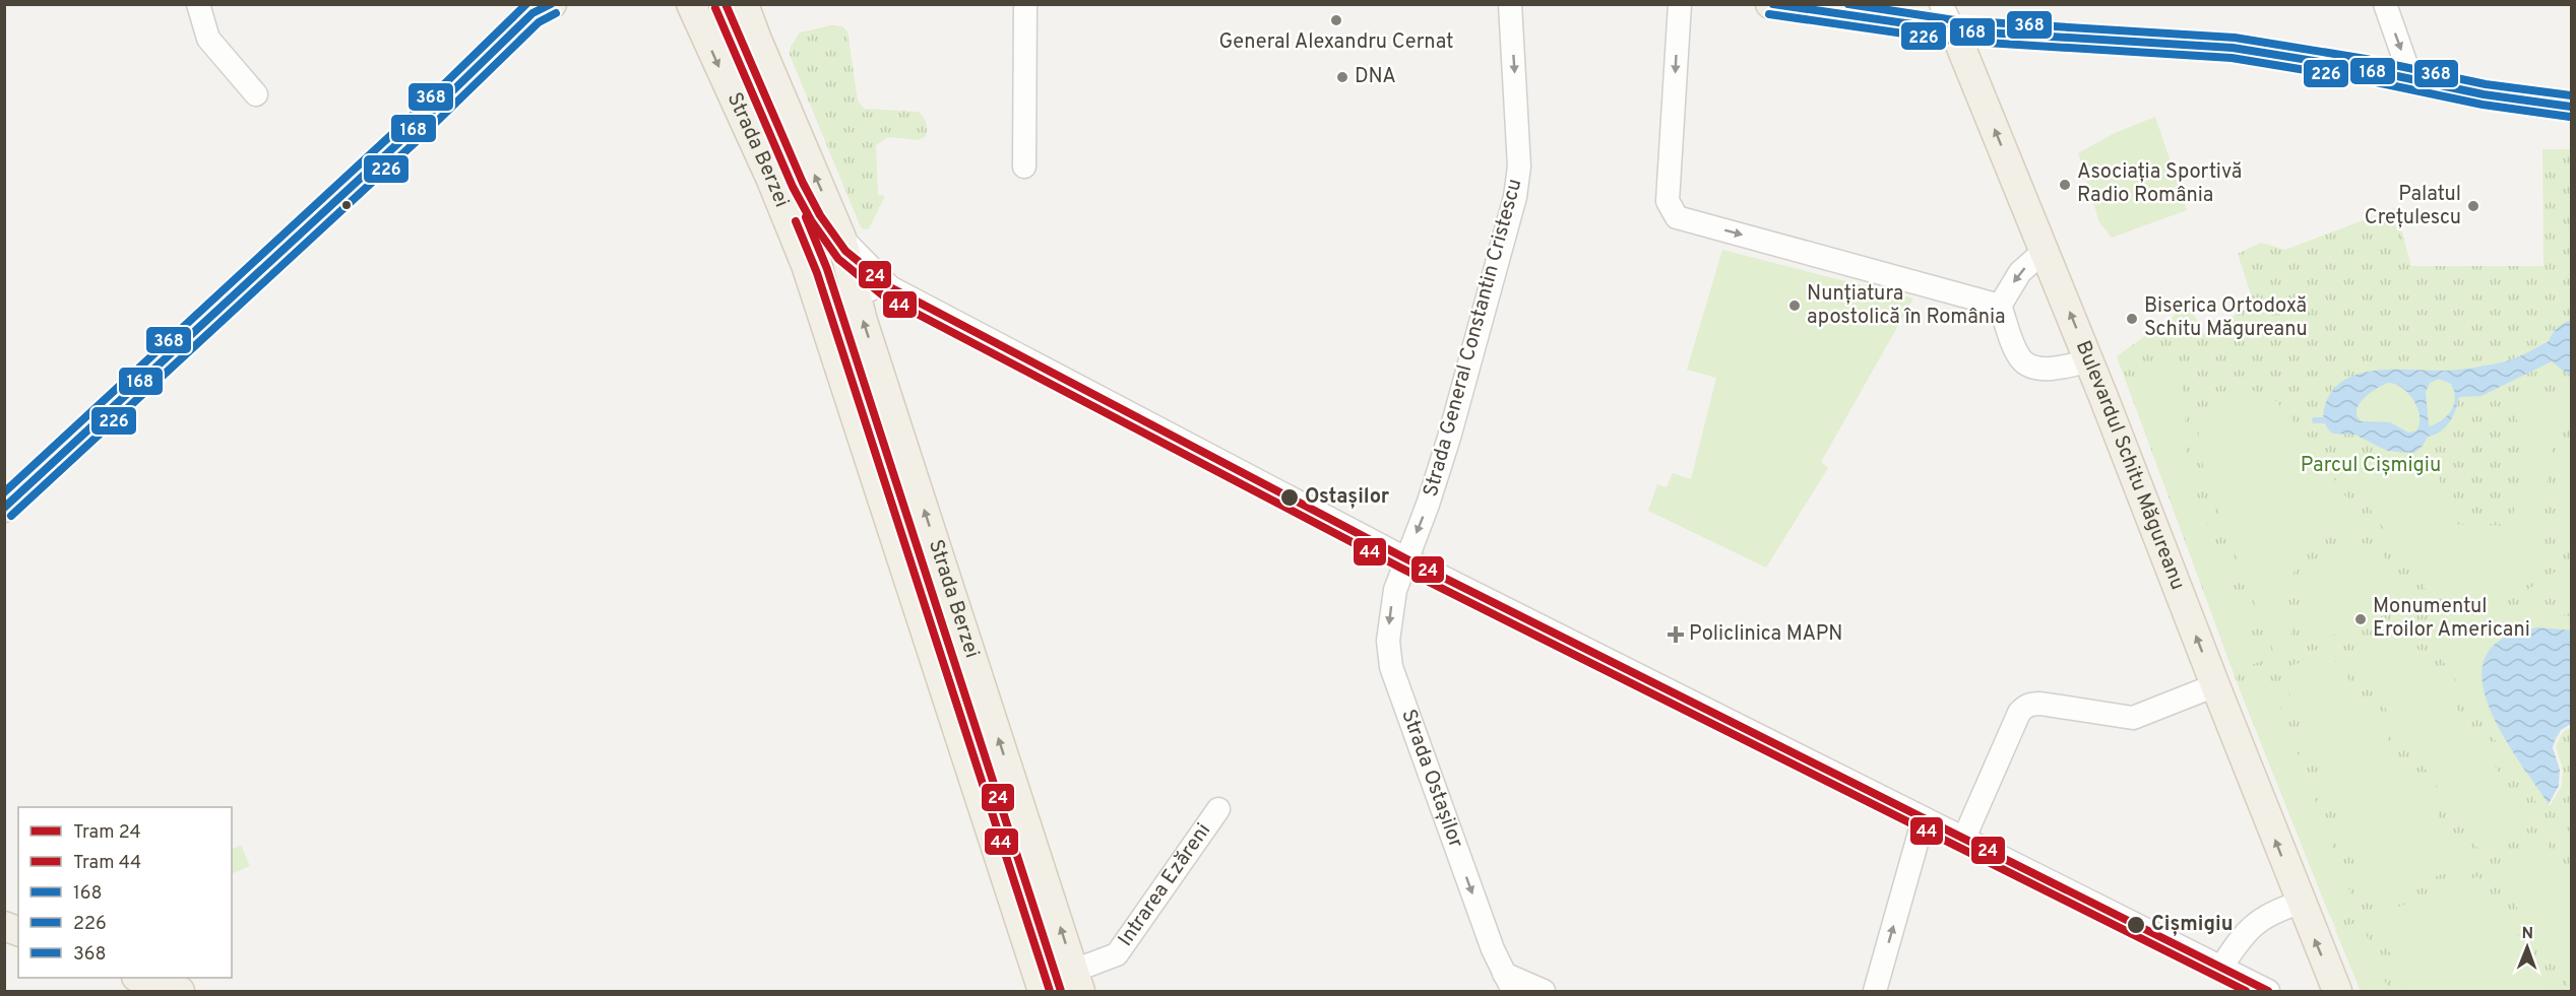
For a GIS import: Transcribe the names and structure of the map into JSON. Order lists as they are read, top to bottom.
{
  "streets": {
    "main road": ["Strada Berzei", "Bulevardul Schitu Măgureanu"],
    "street": ["Strada General Constantin Cristescu", "Strada Ostașilor", "Intrarea Ezăreni"]
  },
  "crossings": [
    ["Strada Berzei", "Intrarea Ezăreni"],
    ["Strada General Constantin Cristescu", "Strada Ostașilor"]
  ],
  "one_way": ["Strada General Constantin Cristescu", "Bulevardul Schitu Măgureanu", "Strada Ostașilor"],
  "parks": ["Parcul Cișmigiu"],
  "places": {
    "other": [
      "General Alexandru Cernat",
      "DNA",
      "Asociația Sportivă Radio România",
      "Palatul Crețulescu",
      "Nunțiatura apostolică în România",
      "Biserica Ortodoxă Schitu Măgureanu",
      "Ostașilor",
      "Monumentul Eroilor Americani",
      "Cișmigiu"
    ],
    "health": ["Policlinica MAPN"]
  },
  "lines": [
    "tram line 24",
    "transit line 168",
    "transit line 368",
    "tram line 44",
    "transit line 226"
  ],
  "legend": [
    "Tram 24",
    "Tram 44",
    "168",
    "226",
    "368"
  ],
  "north": "top"
}
